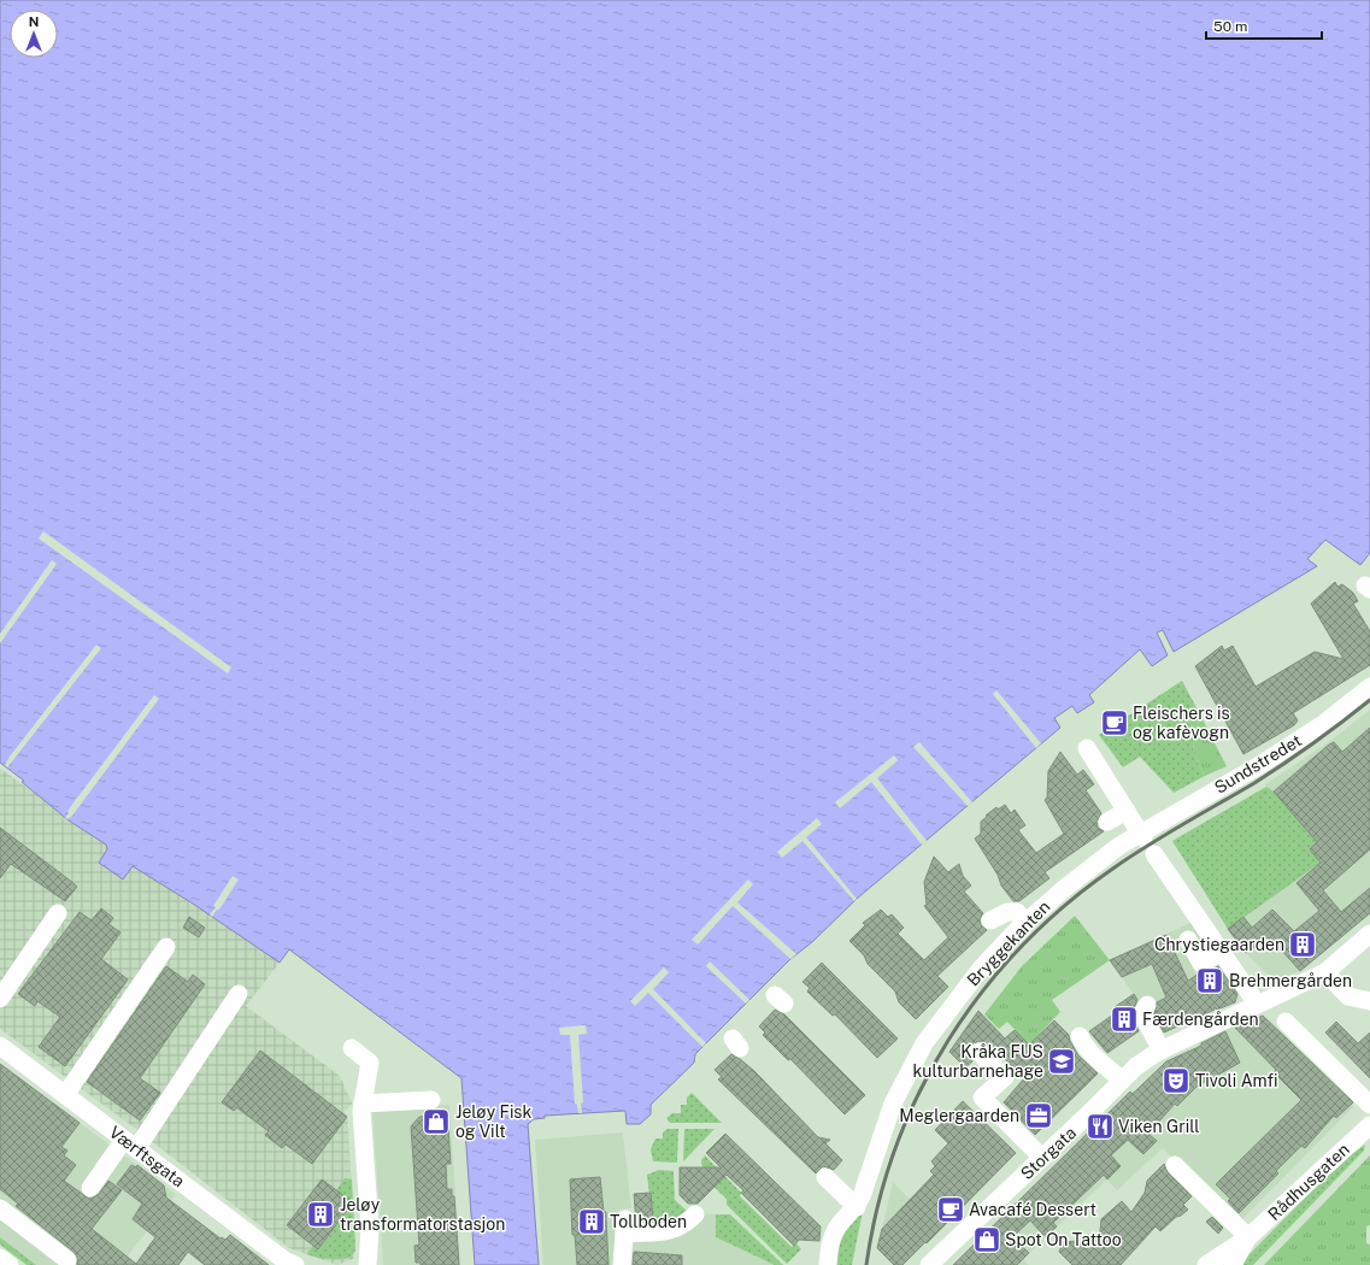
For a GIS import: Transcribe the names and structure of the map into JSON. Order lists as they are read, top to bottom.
{
  "streets": {
    "street": [
      "Sundstredet",
      "Bryggekanten",
      "Storgata",
      "Værftsgata",
      "Rådhusgaten"
    ]
  },
  "crossings": [
    ["Sundstredet", "Bryggekanten"]
  ],
  "places": {
    "cafe": ["Fleischers is og kafèvogn", "Avacafé Dessert"],
    "building": [
      "Chrystiegaarden",
      "Brehmergården",
      "Færdengården",
      "Jeløy transformatorstasjon",
      "Tollboden"
    ],
    "school or university": ["Kråka FUS kulturbarnehage"],
    "theatre": ["Tivoli Amfi"],
    "office": ["Meglergaarden"],
    "shop": ["Jeløy Fisk og Vilt", "Spot On Tattoo"],
    "restaurant": ["Viken Grill"]
  },
  "scale_bar": "50 m",
  "north": "top"
}
